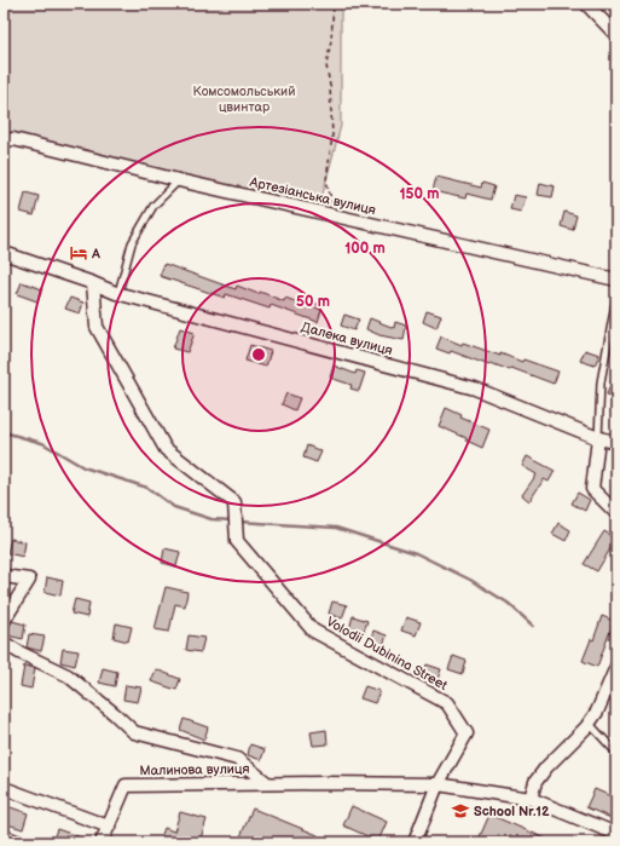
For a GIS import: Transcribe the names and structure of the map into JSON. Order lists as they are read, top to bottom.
{
  "streets": {
    "street": [
      "Артезіанська вулиця",
      "Далека вулиця",
      "Volodii Dubinina Street",
      "Малинова вулиця"
    ]
  },
  "crossings": [
    ["Далека вулиця", "Volodii Dubinina Street"],
    ["Volodii Dubinina Street", "Малинова вулиця"]
  ],
  "parks": ["Комсомольський цвинтар"],
  "places": {
    "hotel": ["А"],
    "school or university": ["School Nr.12"]
  },
  "rings": ["150 m", "100 m", "50 m"]
}
